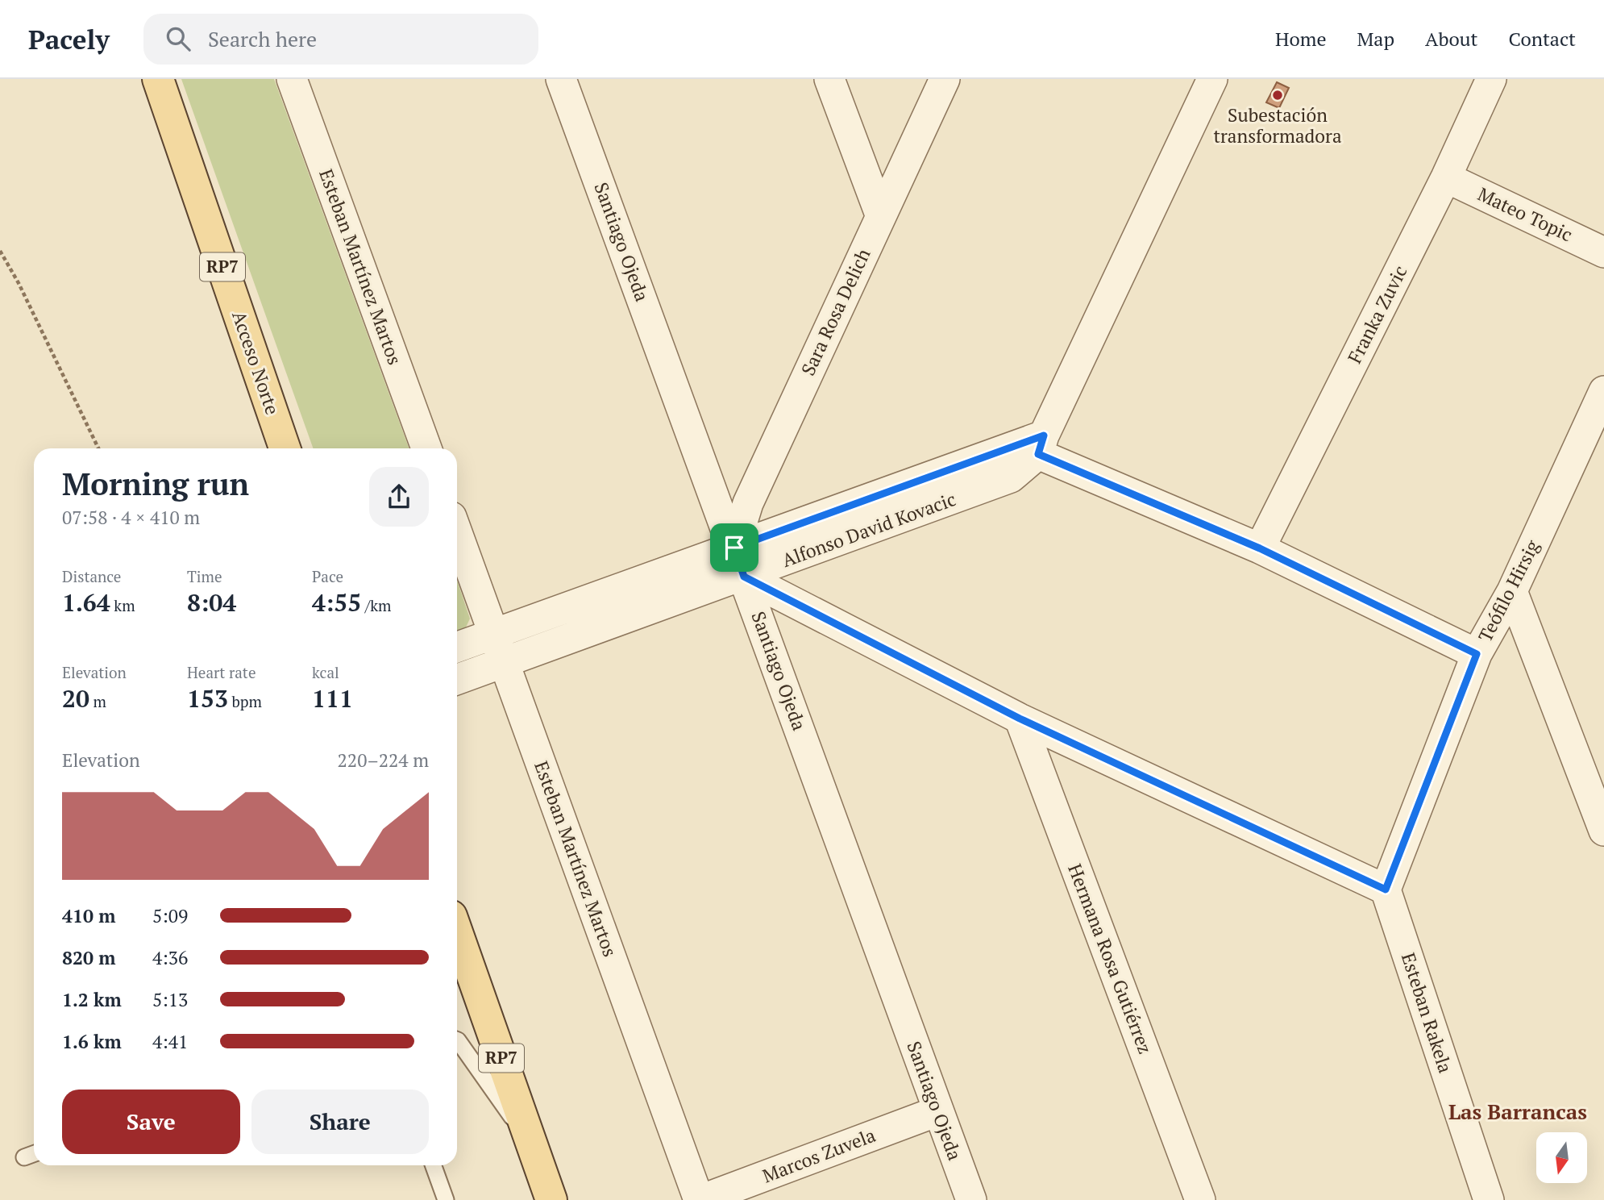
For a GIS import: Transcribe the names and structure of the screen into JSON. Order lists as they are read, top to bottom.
{
  "streets": {
    "main road": ["RP7", "Acceso Norte"],
    "street": [
      "Mateo Topic",
      "Santiago Ojeda",
      "Esteban Martínez Martos",
      "Sara Rosa Delich",
      "Franka Zuvic",
      "Alfonso David Kovacic",
      "Teófilo Hirsig",
      "Hermana Rosa Gutiérrez",
      "Esteban Rakela",
      "Marcos Zuvela"
    ]
  },
  "crossings": [
    ["Mateo Topic", "Franka Zuvic"],
    ["Santiago Ojeda", "Sara Rosa Delich"],
    ["Santiago Ojeda", "Alfonso David Kovacic"],
    ["Santiago Ojeda", "Marcos Zuvela"],
    ["Esteban Martínez Martos", "Alfonso David Kovacic"],
    ["Esteban Martínez Martos", "Marcos Zuvela"],
    ["Sara Rosa Delich", "Alfonso David Kovacic"],
    ["Teófilo Hirsig", "Esteban Rakela"]
  ],
  "districts": ["Las Barrancas"],
  "places": ["Subestación transformadora"],
  "north": "bottom",
  "page": {
    "header": "Pacely",
    "search": "Search here",
    "nav": [
      "Home",
      "Map",
      "About",
      "Contact"
    ],
    "heading": ["Morning run", "07:58 · 4 × 410 m"],
    "stats": [
      ["Distance", "1.64 km"],
      ["Time", "8:04"],
      ["Pace", "4:55 /km"],
      ["Elevation", "20 m"],
      ["Heart rate", "153 bpm"],
      ["kcal", "111"]
    ],
    "chart": ["Elevation", "220–224 m"],
    "list": [
      {
        "name": "410 m",
        "note": "5:09"
      },
      {
        "name": "820 m",
        "note": "4:36"
      },
      {
        "name": "1.2 km",
        "note": "5:13"
      },
      {
        "name": "1.6 km",
        "note": "4:41"
      }
    ],
    "buttons": ["Save", "Share"]
  }
}
